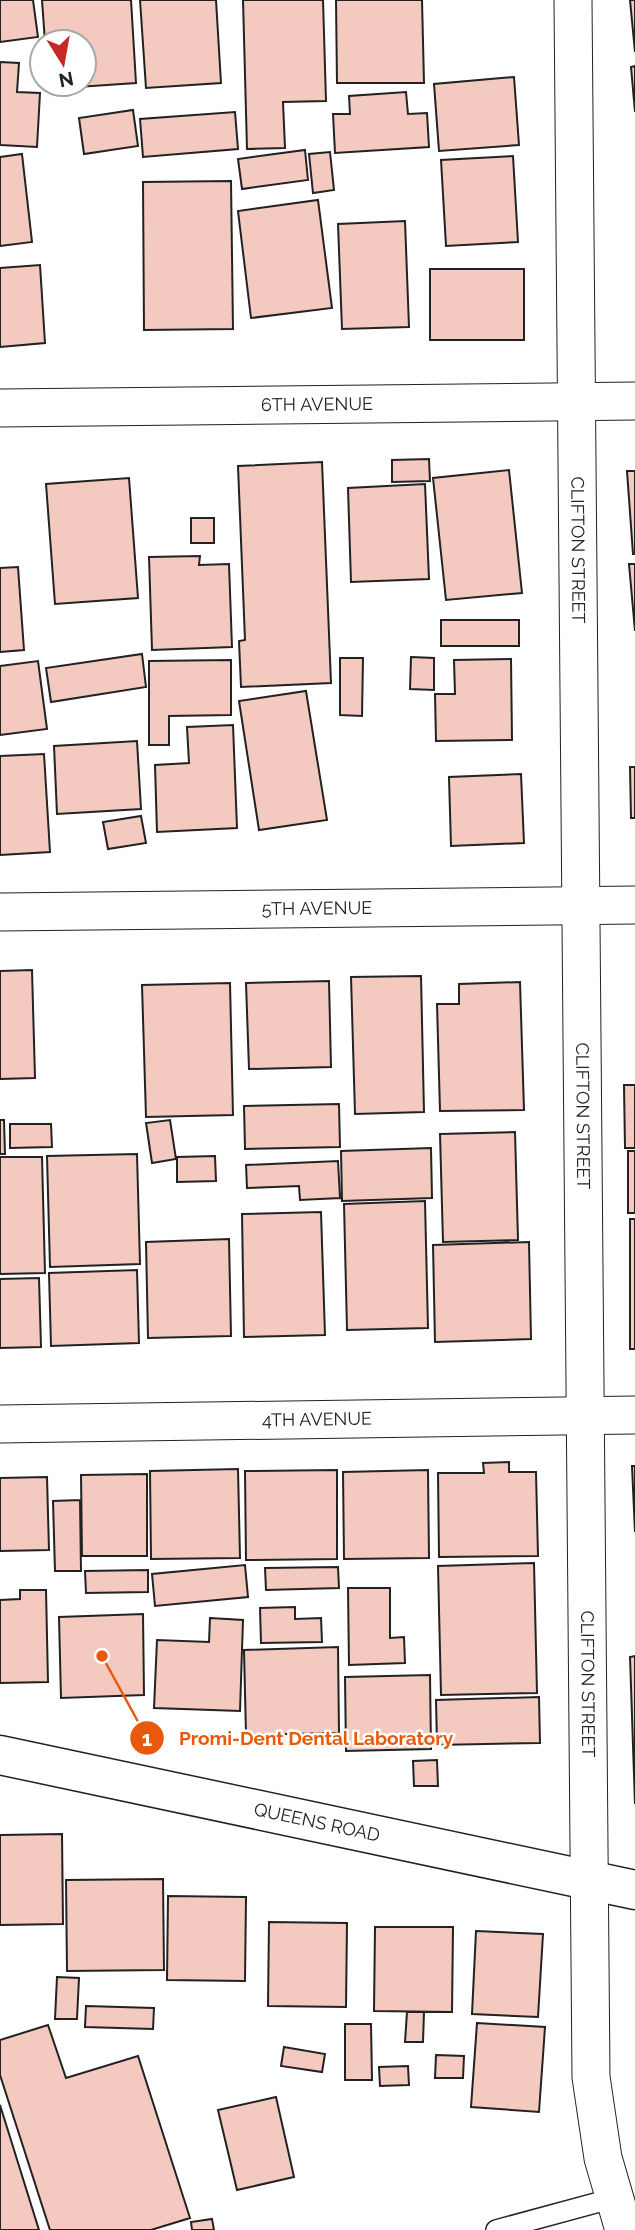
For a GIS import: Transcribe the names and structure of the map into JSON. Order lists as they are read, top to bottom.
{
  "streets": {
    "street": [
      "6TH AVENUE",
      "CLIFTON STREET",
      "5TH AVENUE",
      "4TH AVENUE",
      "QUEENS ROAD"
    ]
  },
  "crossings": [
    ["6TH AVENUE", "CLIFTON STREET"],
    ["CLIFTON STREET", "5TH AVENUE"],
    ["CLIFTON STREET", "4TH AVENUE"],
    ["CLIFTON STREET", "QUEENS ROAD"]
  ],
  "places": ["Promi-Dent Dental Laboratory"],
  "north": "bottom"
}
